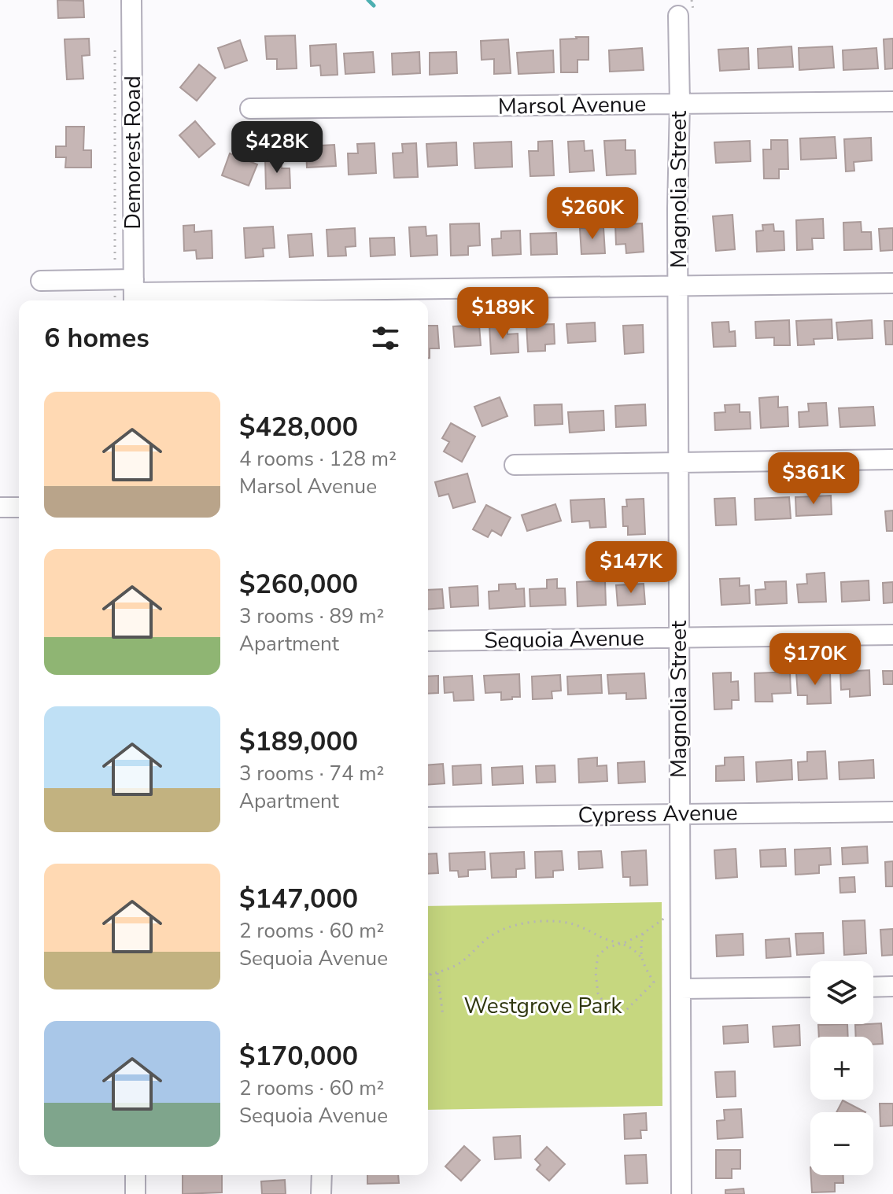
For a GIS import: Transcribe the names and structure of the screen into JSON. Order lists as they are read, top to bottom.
{
  "streets": {
    "street": [
      "Marsol Avenue",
      "Demorest Road",
      "Magnolia Street",
      "Sequoia Avenue",
      "Cypress Avenue"
    ]
  },
  "crossings": [
    ["Marsol Avenue", "Magnolia Street"],
    ["Magnolia Street", "Sequoia Avenue"],
    ["Magnolia Street", "Cypress Avenue"]
  ],
  "parks": ["Westgrove Park"],
  "page": {
    "price": [
      "$428K",
      "$260K",
      "$189K",
      "$361K",
      "$147K",
      "$170K"
    ],
    "heading": "6 homes",
    "list": [
      {
        "name": "$428,000",
        "note": "4 rooms · 128 m² · Marsol Avenue"
      },
      {
        "name": "$260,000",
        "note": "3 rooms · 89 m² · Apartment"
      },
      {
        "name": "$189,000",
        "note": "3 rooms · 74 m² · Apartment"
      },
      {
        "name": "$147,000",
        "note": "2 rooms · 60 m² · Sequoia Avenue"
      },
      {
        "name": "$170,000",
        "note": "2 rooms · 60 m² · Sequoia Avenue"
      }
    ],
    "map_buttons": ["+", "−"]
  }
}
